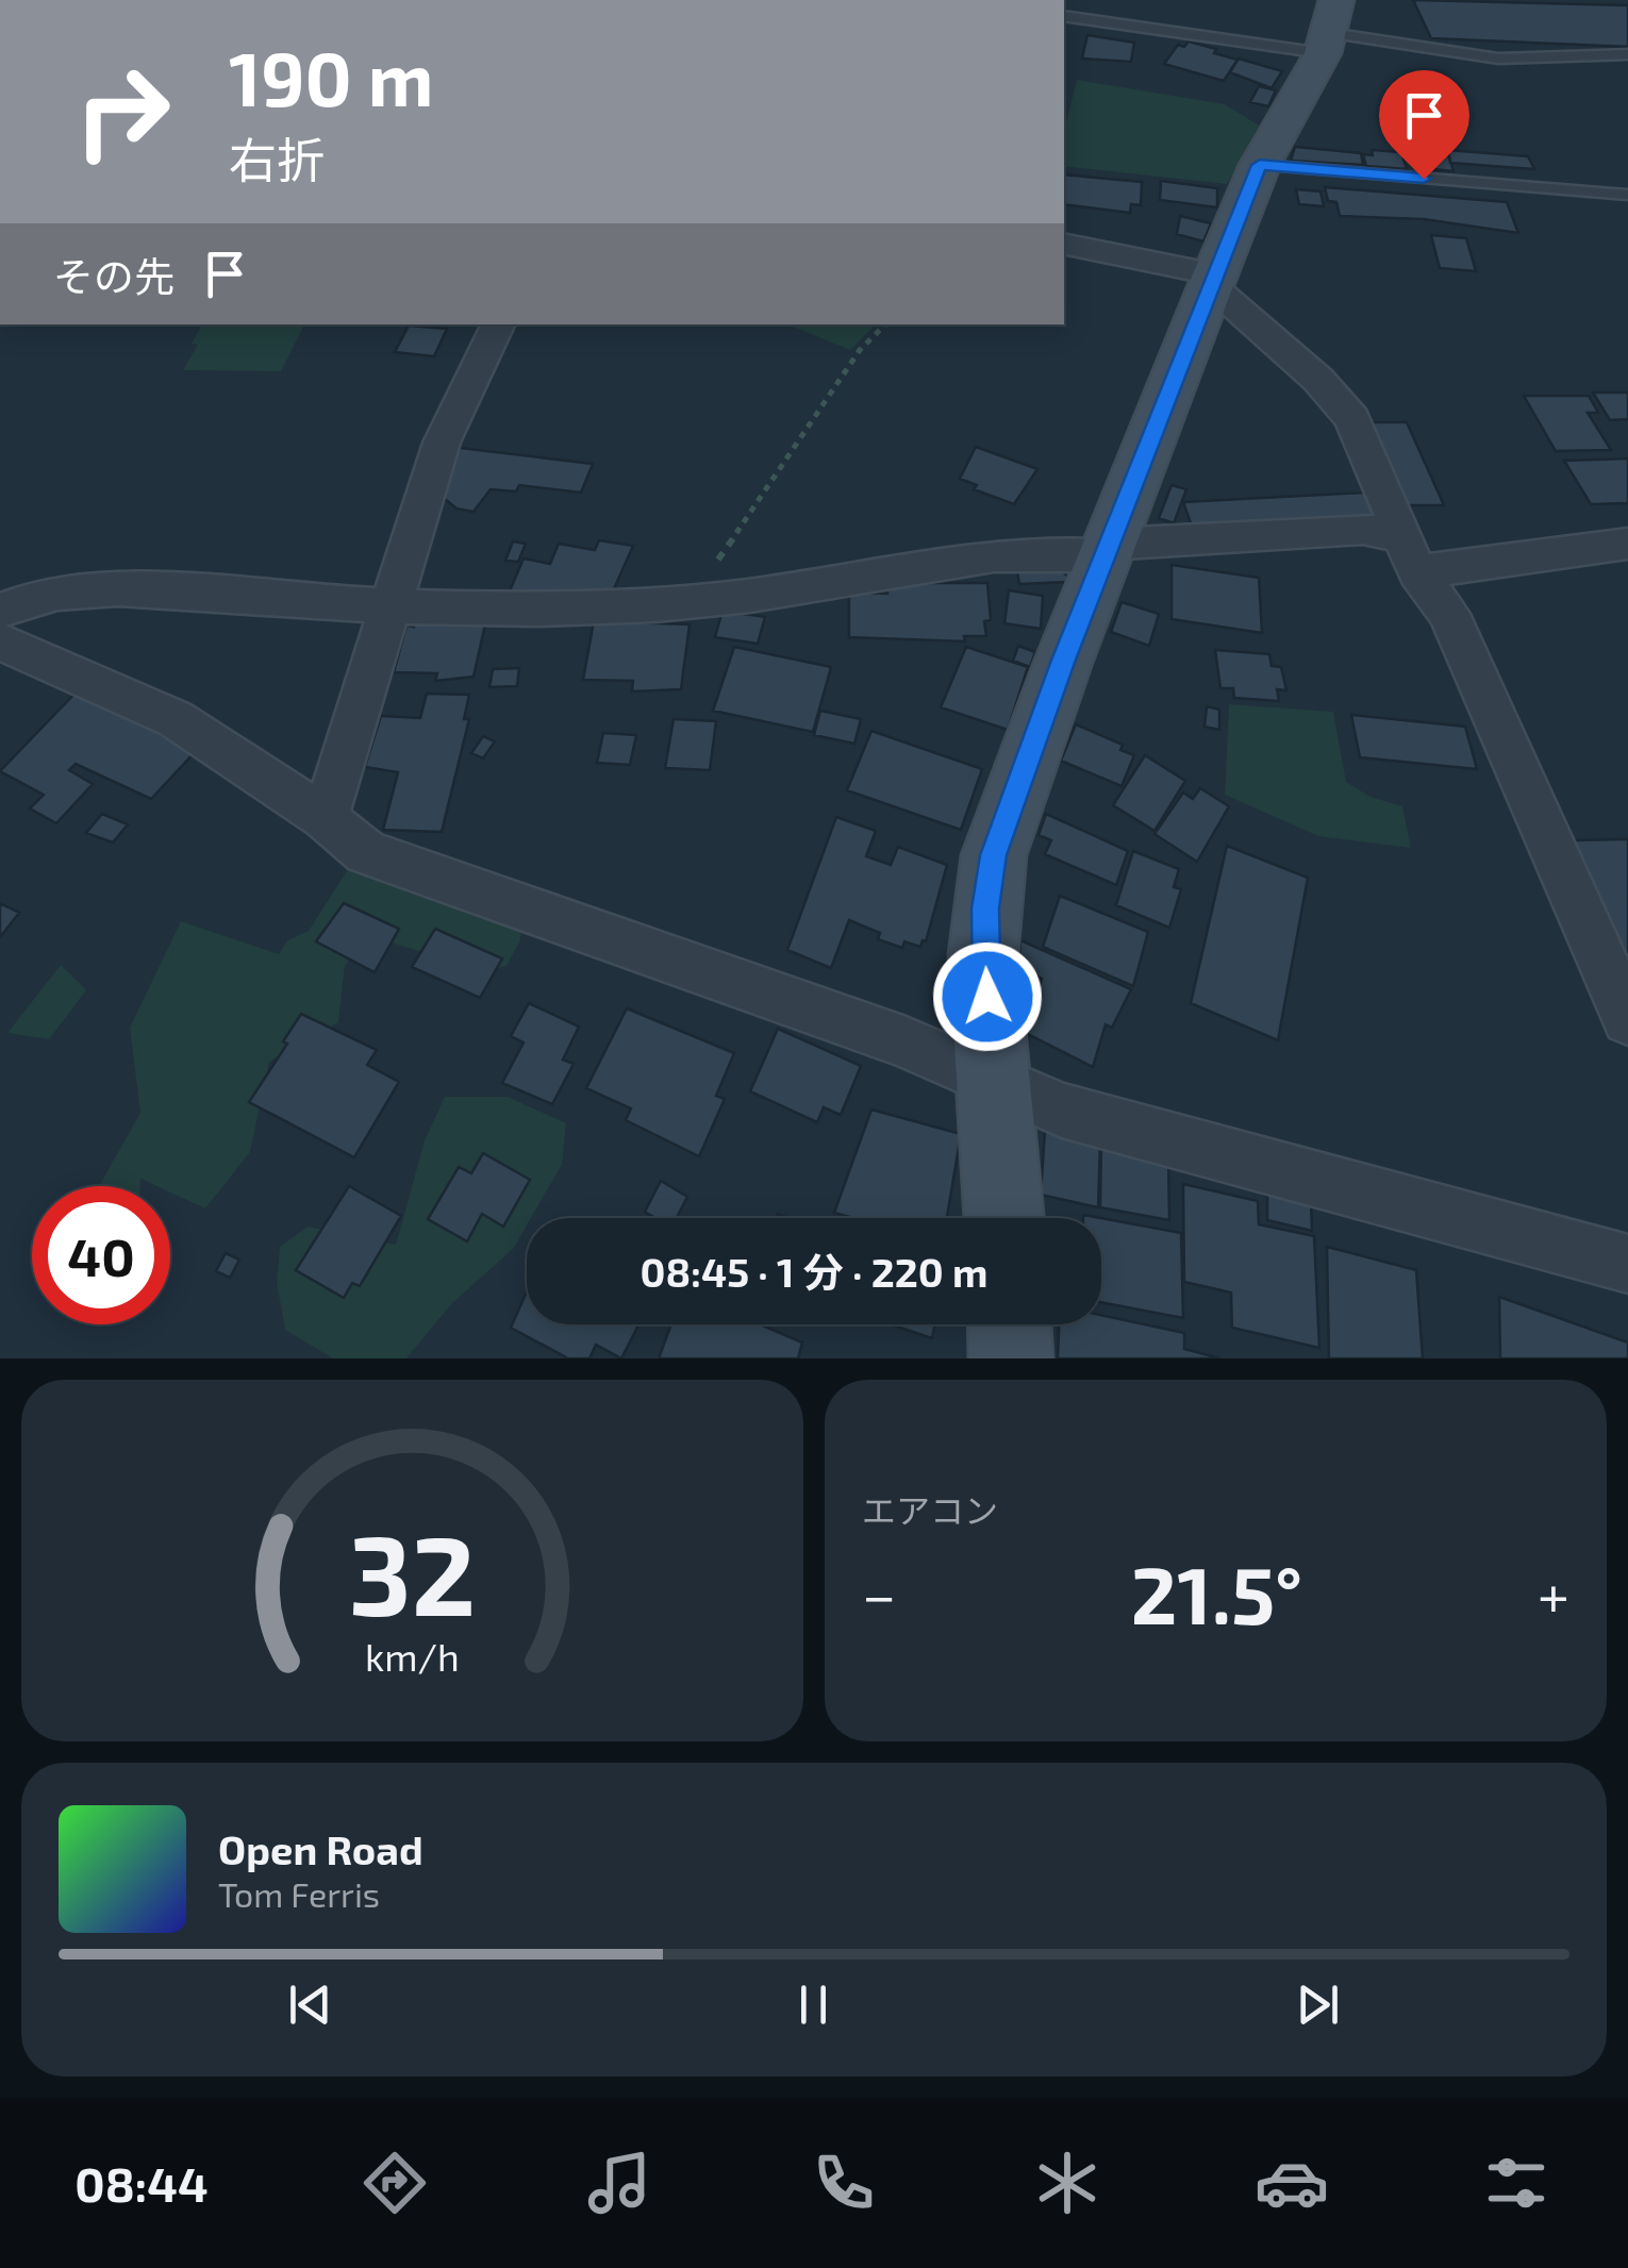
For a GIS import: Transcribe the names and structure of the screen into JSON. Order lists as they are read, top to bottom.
{
  "page": {
    "turn": ["190 m", "右折"],
    "then": "その先",
    "limit": "40",
    "trip": "08:45 · 1 分 · 220 m",
    "tile": "エアコン",
    "heat": ["−", "21.5°", "+"],
    "song": ["Open Road", "Tom Ferris"],
    "tabs": "08:44",
    "gauge": ["32", "km/h"]
  }
}
